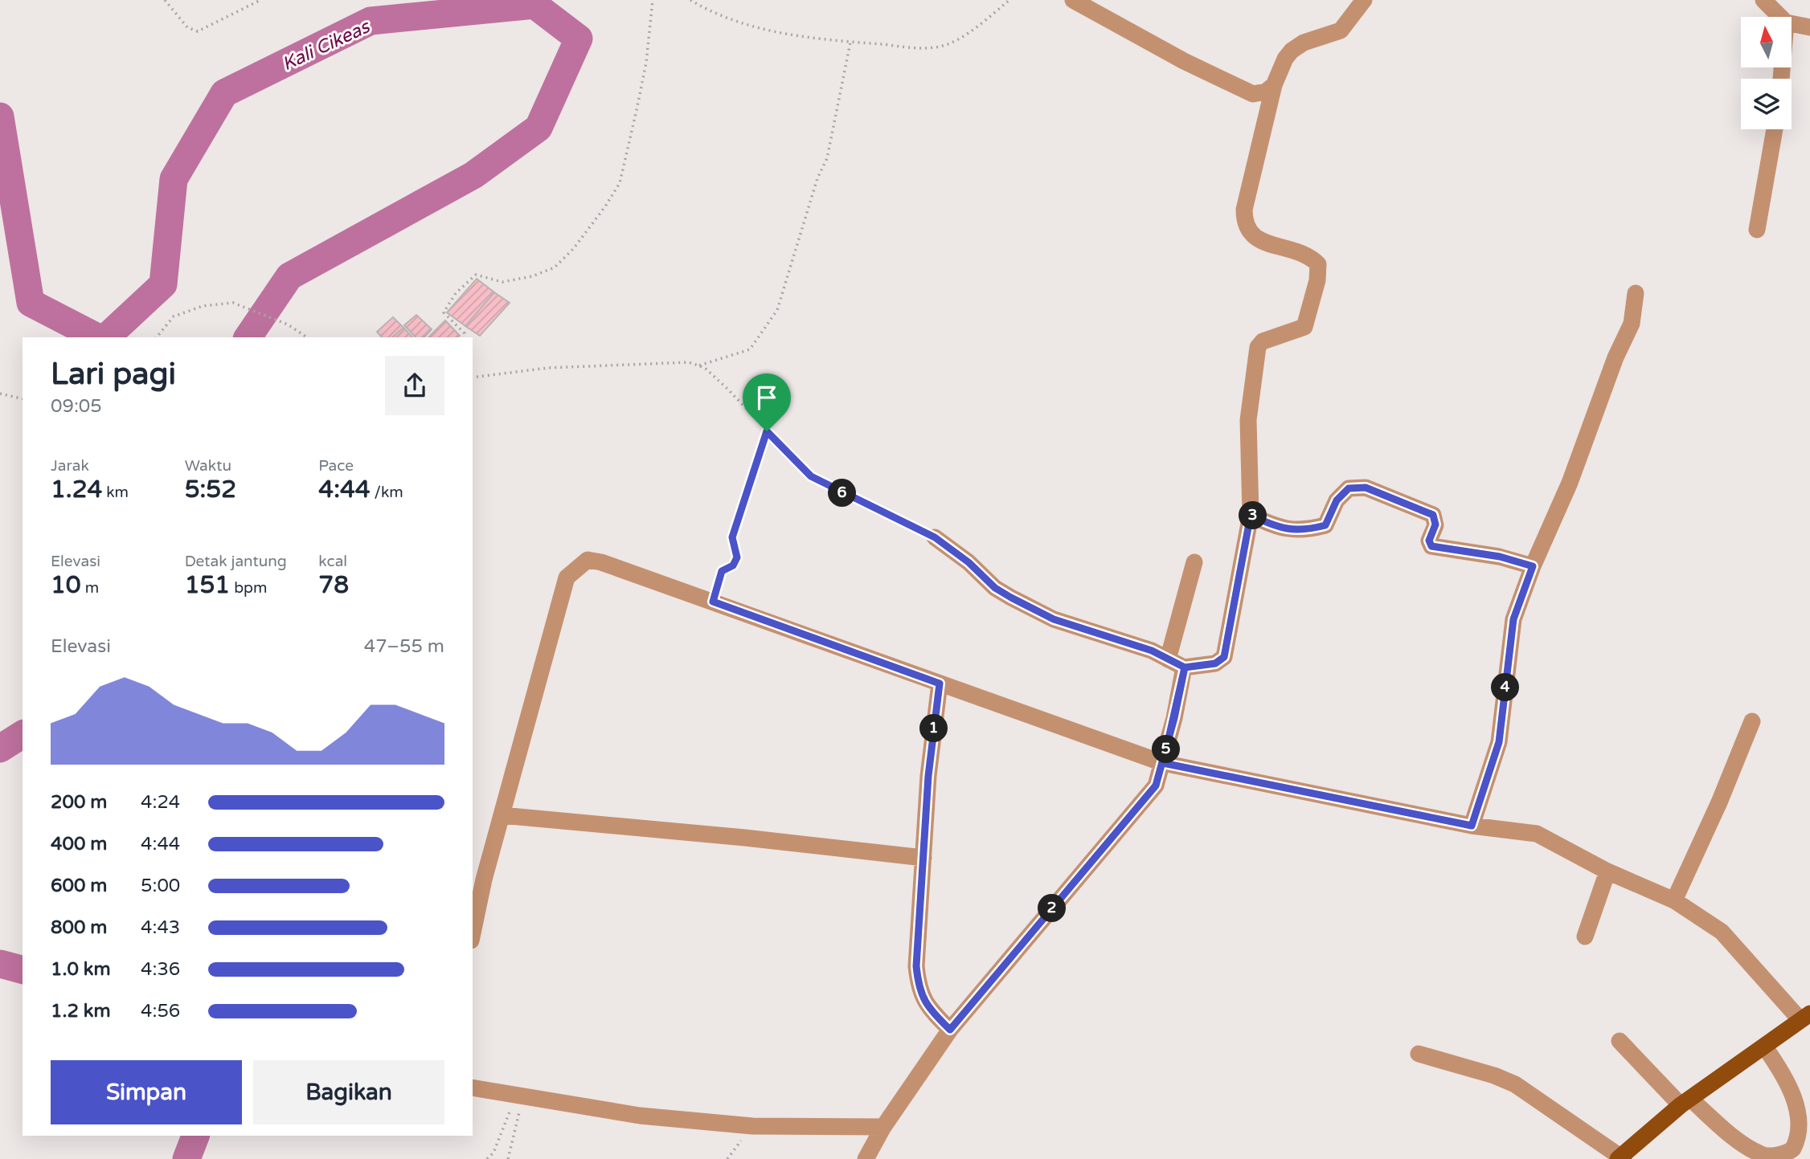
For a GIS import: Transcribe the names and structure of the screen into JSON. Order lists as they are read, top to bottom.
{
  "water": ["Kali Cikeas"],
  "north": "top",
  "page": {
    "heading": ["Lari pagi", "09:05"],
    "stats": [
      ["Jarak", "1.24 km"],
      ["Waktu", "5:52"],
      ["Pace", "4:44 /km"],
      ["Elevasi", "10 m"],
      ["Detak jantung", "151 bpm"],
      ["kcal", "78"]
    ],
    "pins": [
      "6",
      "3",
      "4",
      "1",
      "5",
      "2"
    ],
    "chart": ["Elevasi", "47–55 m"],
    "list": [
      {
        "name": "200 m",
        "note": "4:24"
      },
      {
        "name": "400 m",
        "note": "4:44"
      },
      {
        "name": "600 m",
        "note": "5:00"
      },
      {
        "name": "800 m",
        "note": "4:43"
      },
      {
        "name": "1.0 km",
        "note": "4:36"
      },
      {
        "name": "1.2 km",
        "note": "4:56"
      }
    ],
    "buttons": ["Simpan", "Bagikan"]
  }
}
